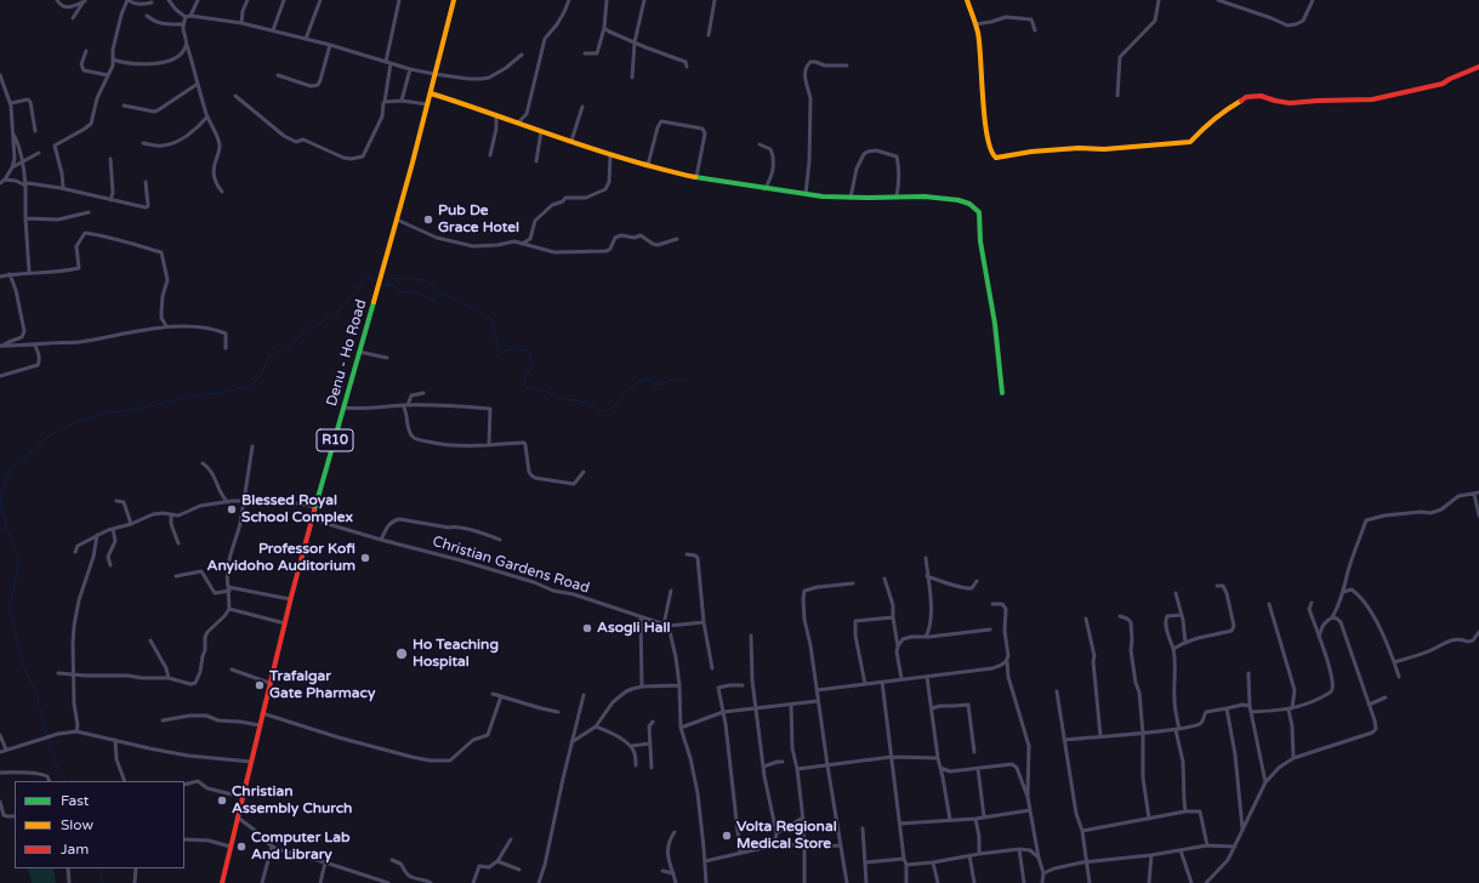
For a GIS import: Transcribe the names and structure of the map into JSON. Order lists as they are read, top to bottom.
{
  "streets": {
    "street": ["Denu - Ho Road", "R10", "Christian Gardens Road"]
  },
  "crossings": [
    ["Denu - Ho Road", "Christian Gardens Road"]
  ],
  "places": [
    "Pub De Grace Hotel",
    "Blessed Royal School Complex",
    "Professor Kofi Anyidoho Auditorium",
    "Asogli Hall",
    "Ho Teaching Hospital",
    "Trafalgar Gate Pharmacy",
    "Christian Assembly Church",
    "Volta Regional Medical Store",
    "Computer Lab And Library"
  ],
  "legend": ["Fast", "Slow", "Jam"]
}
